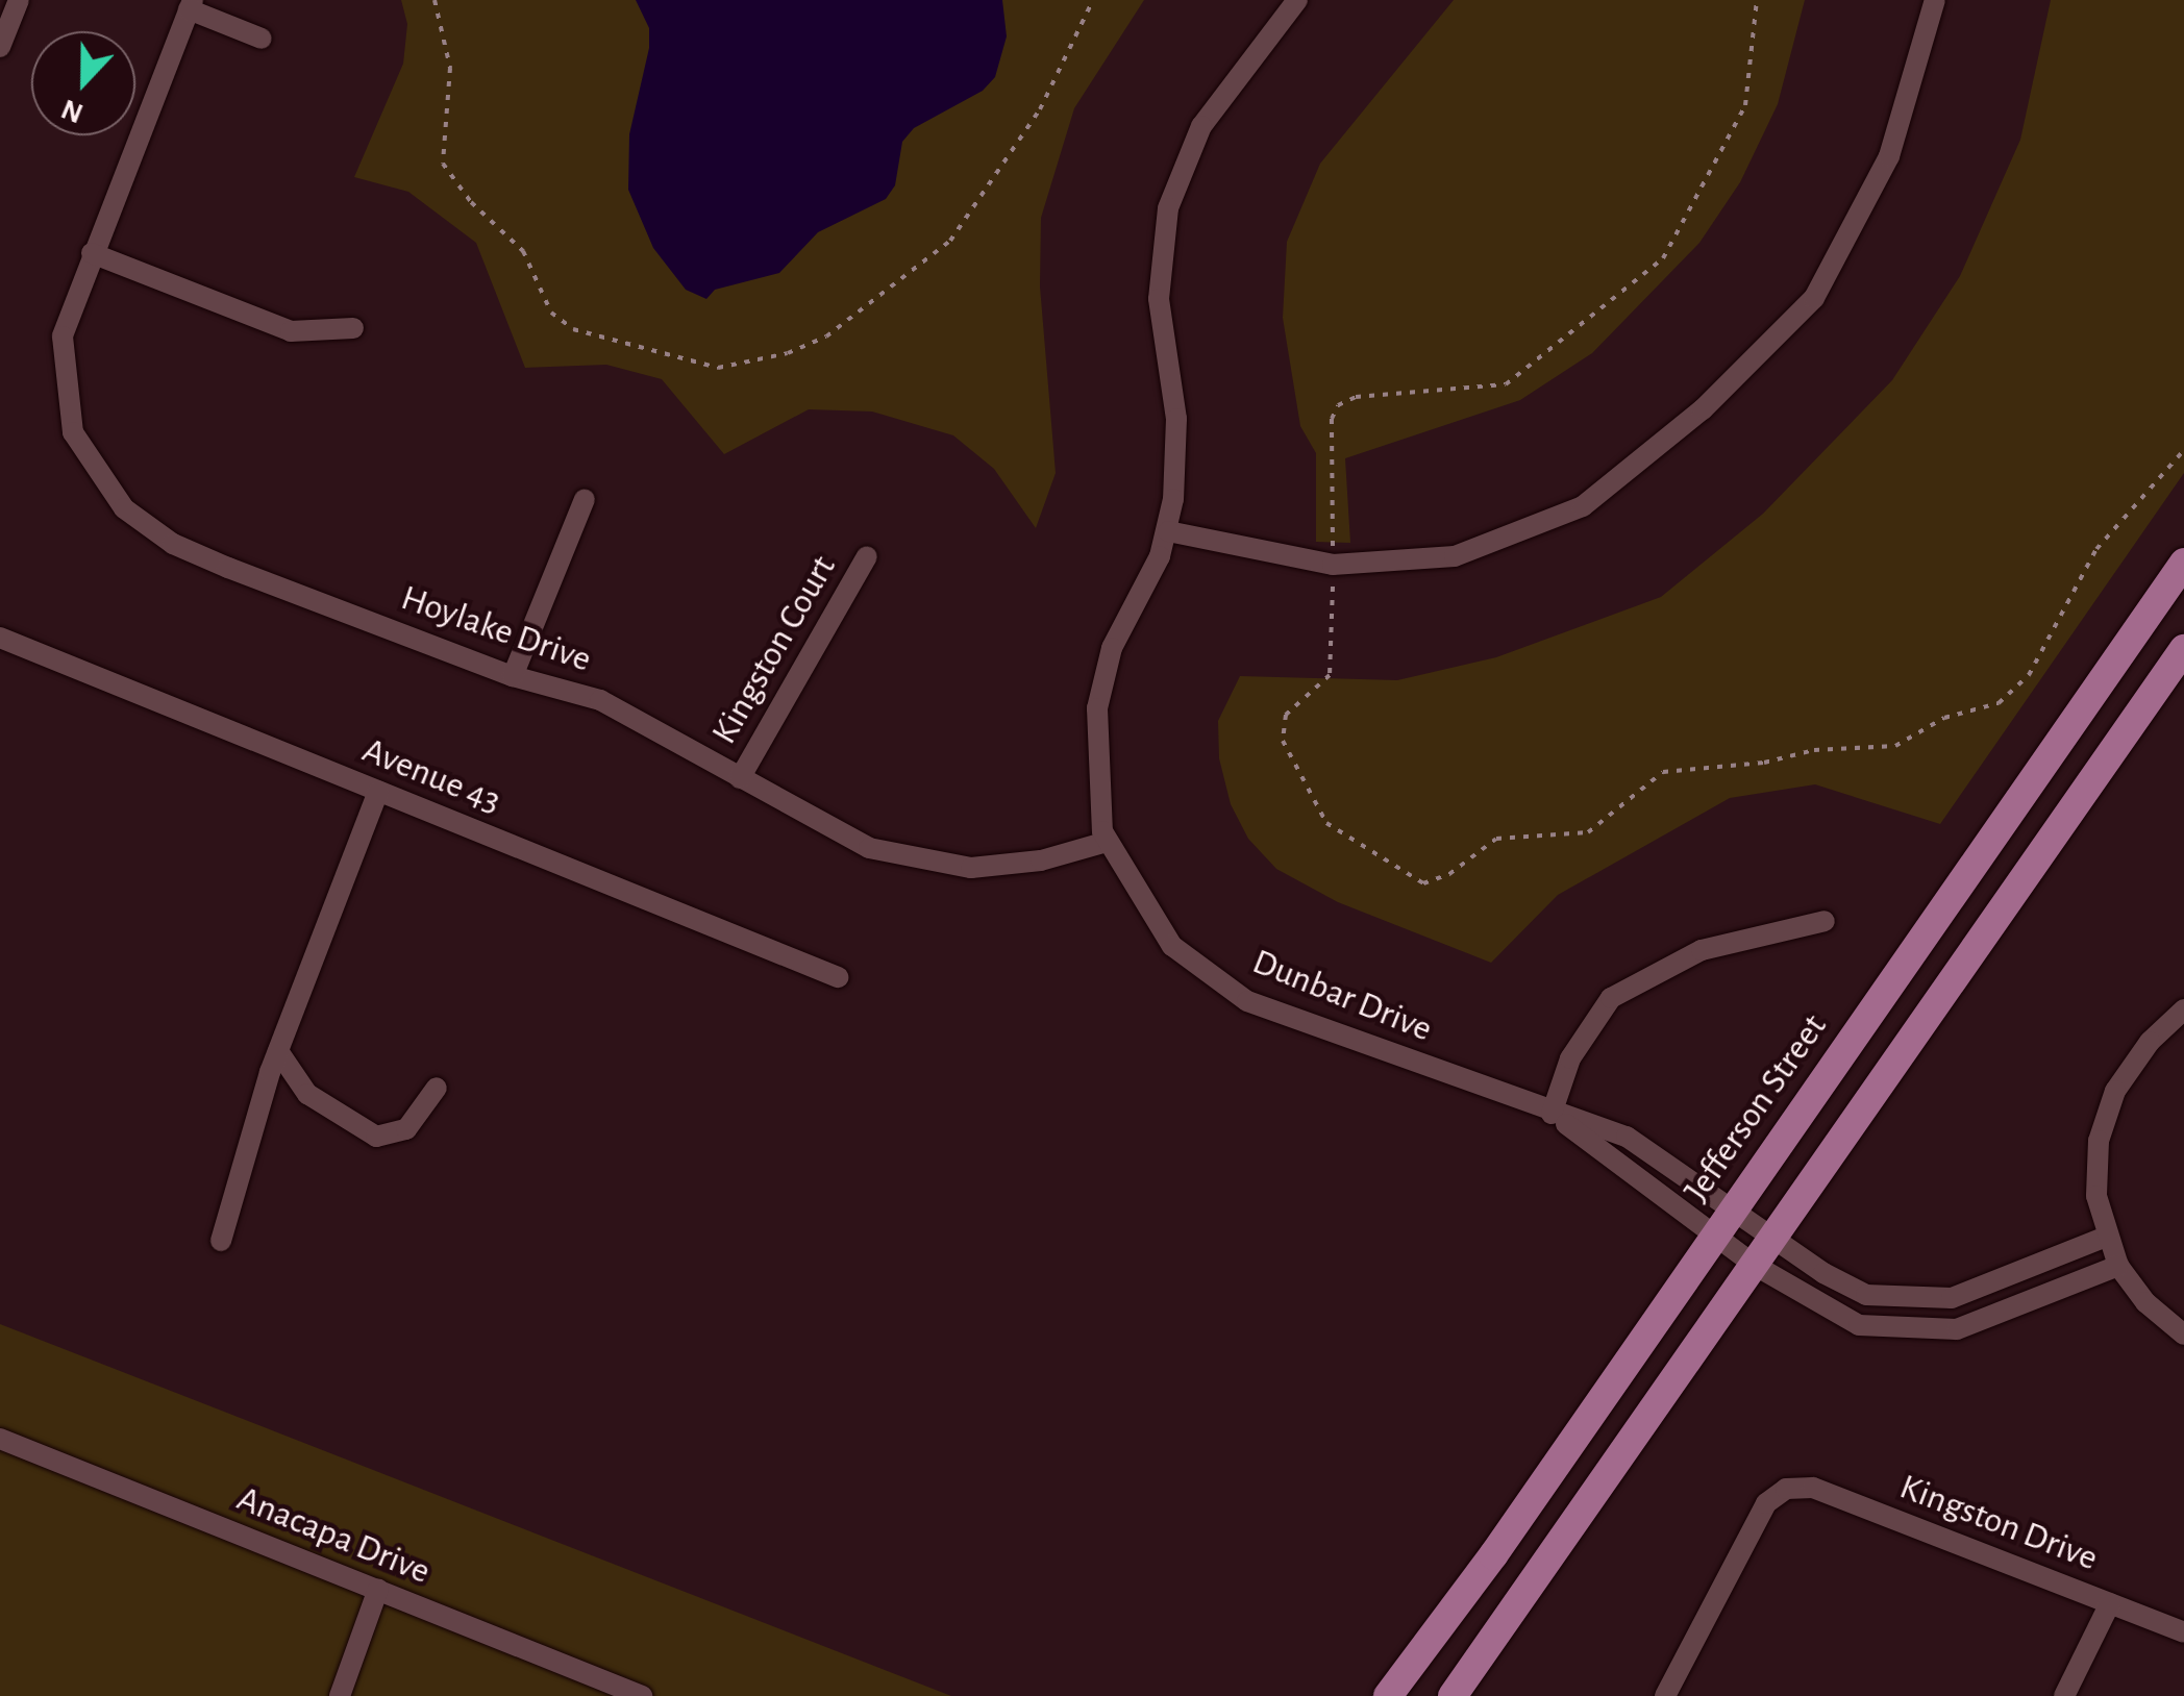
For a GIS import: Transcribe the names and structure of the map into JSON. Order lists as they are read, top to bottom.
{
  "streets": {
    "main road": ["Jefferson Street"],
    "street": [
      "Hoylake Drive",
      "Kingston Court",
      "Avenue 43",
      "Dunbar Drive",
      "Kingston Drive",
      "Anacapa Drive"
    ]
  },
  "crossings": [
    ["Hoylake Drive", "Kingston Court"],
    ["Hoylake Drive", "Dunbar Drive"],
    ["Dunbar Drive", "Jefferson Street"]
  ],
  "north": "bottom"
}
